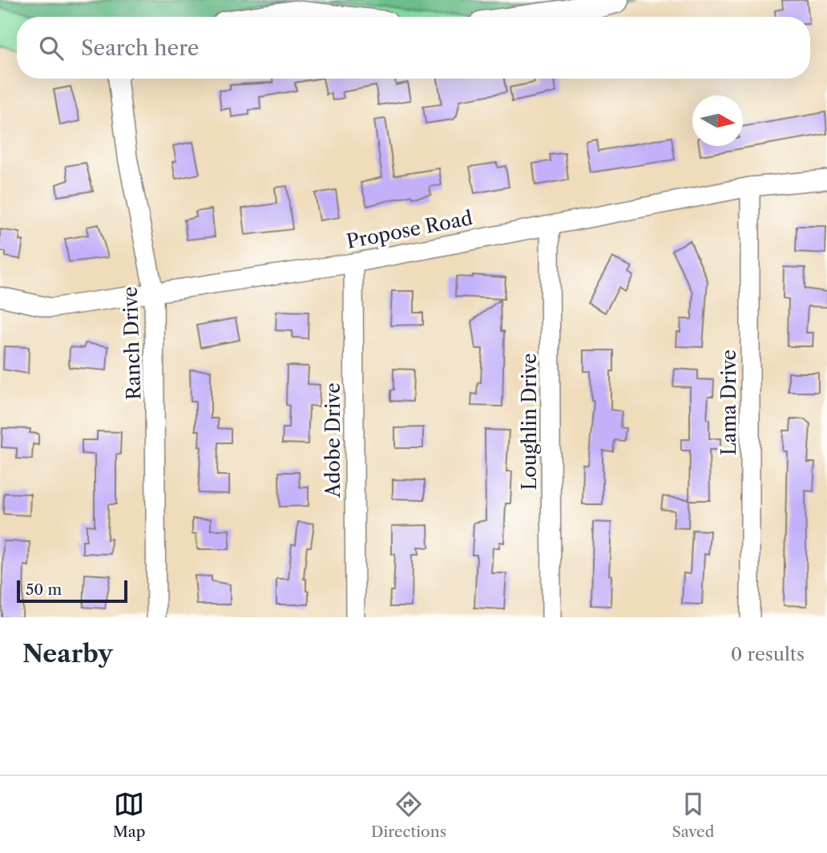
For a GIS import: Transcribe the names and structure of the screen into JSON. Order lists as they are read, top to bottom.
{
  "streets": {
    "street": [
      "Propose Road",
      "Ranch Drive",
      "Lama Drive",
      "Loughlin Drive",
      "Adobe Drive"
    ]
  },
  "crossings": [
    ["Propose Road", "Ranch Drive"],
    ["Propose Road", "Lama Drive"],
    ["Propose Road", "Loughlin Drive"],
    ["Propose Road", "Adobe Drive"]
  ],
  "scale_bar": "50 m",
  "north": "right",
  "page": {
    "search": "Search here",
    "scale": "50 m",
    "heading": ["Nearby", "0 results"],
    "nav": ["Map", "Directions", "Saved"]
  }
}
